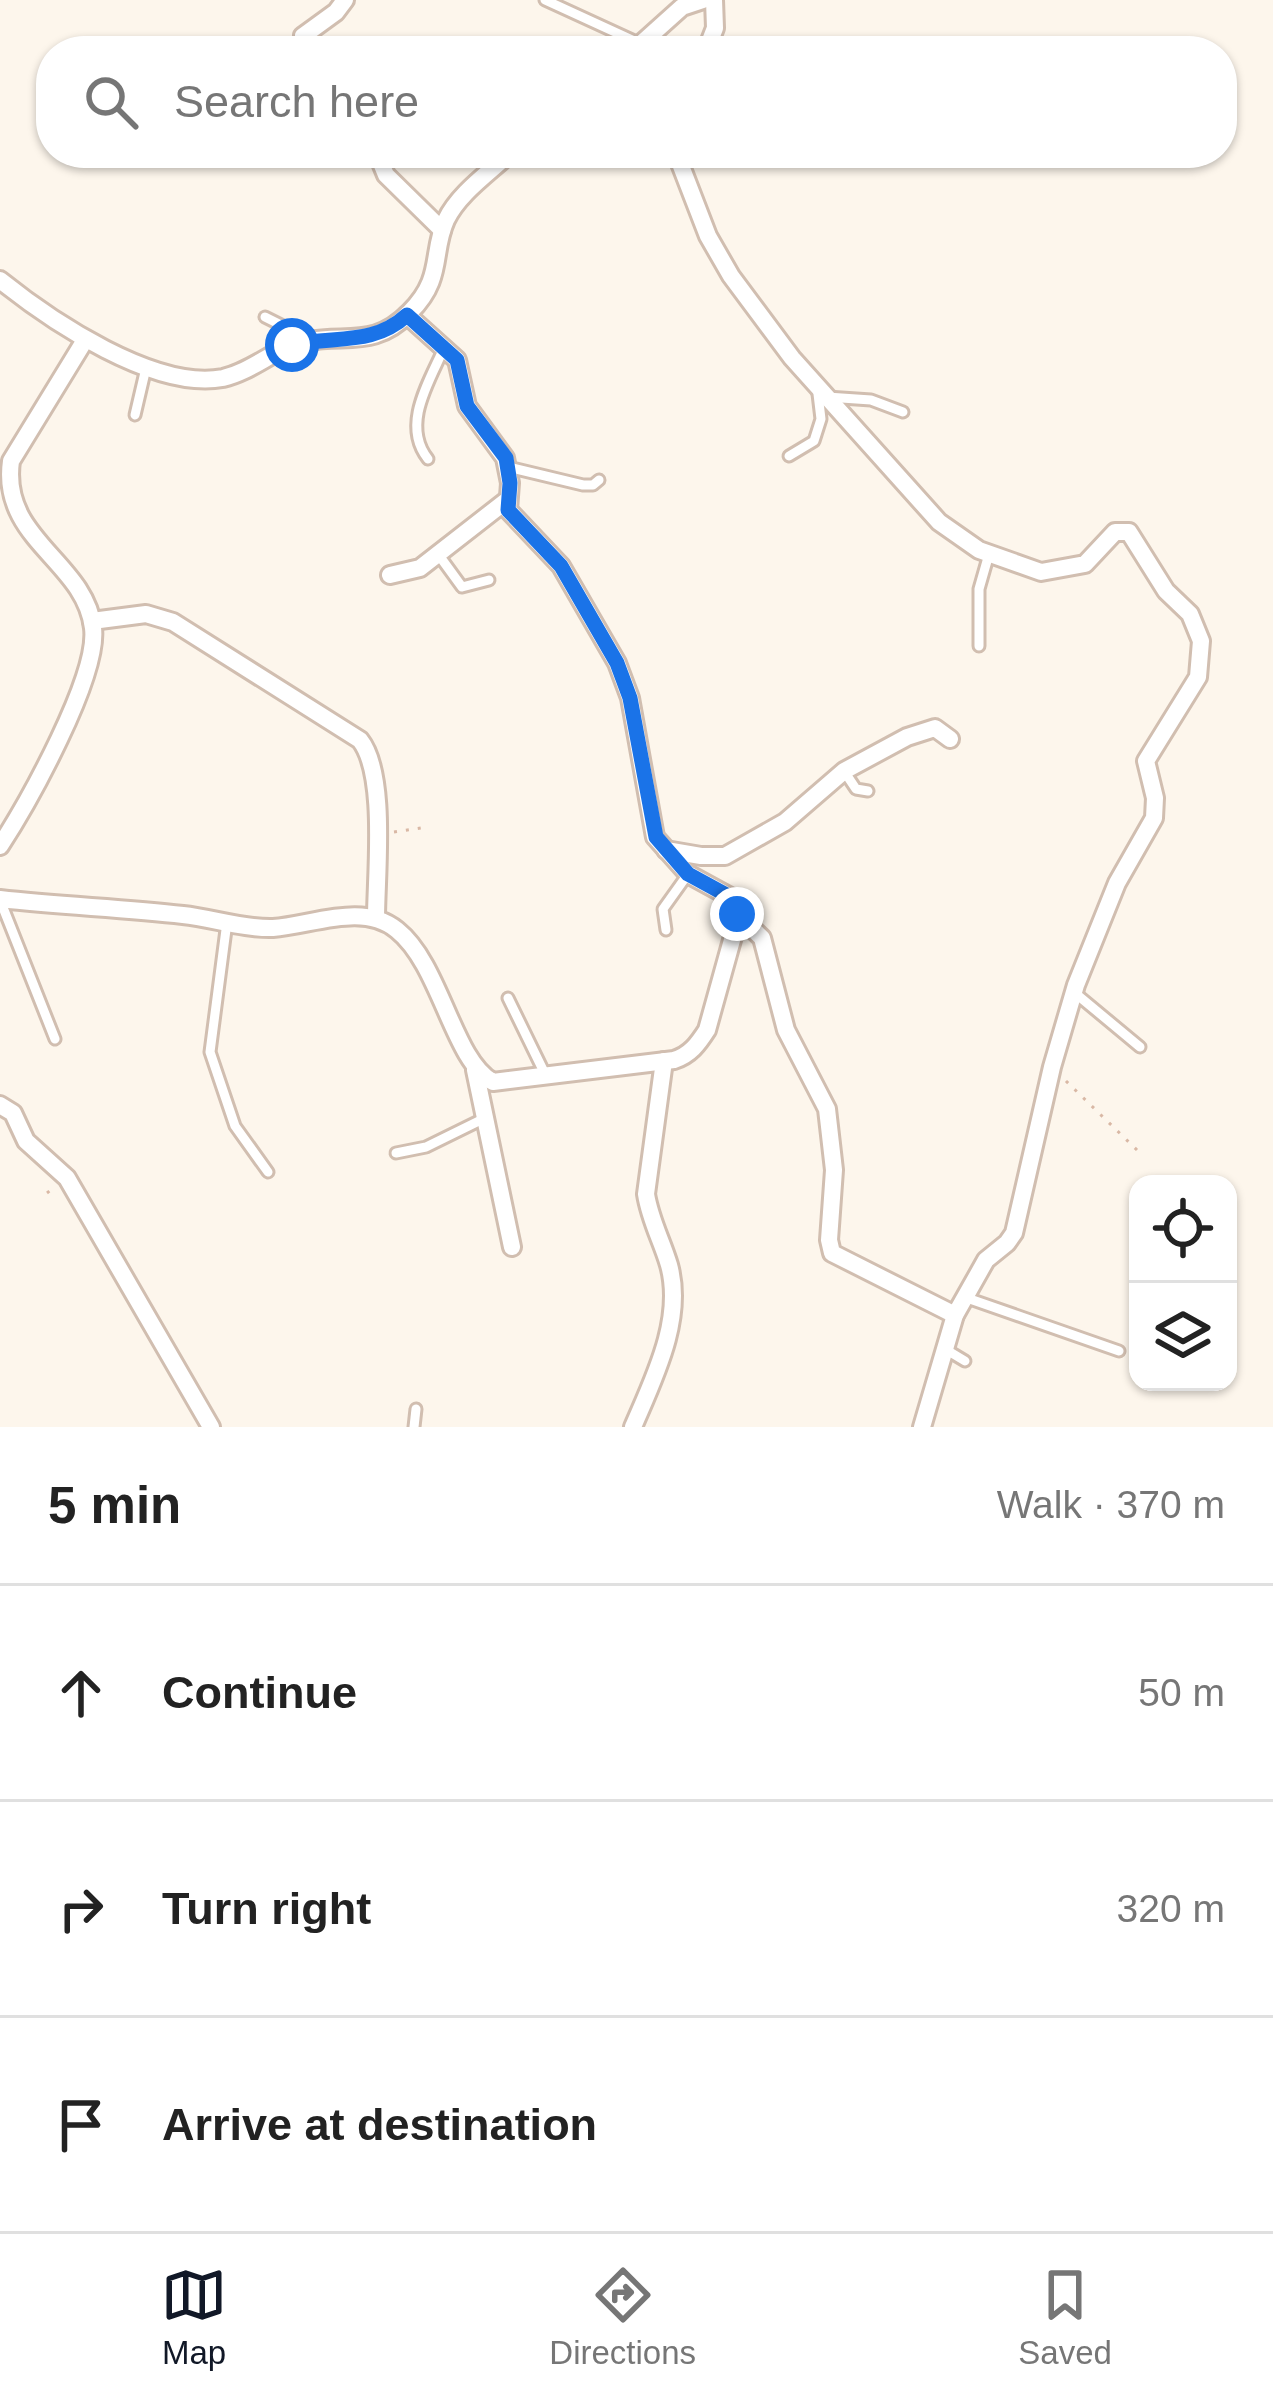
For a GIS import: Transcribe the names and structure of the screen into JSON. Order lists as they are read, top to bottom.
{
  "page": {
    "search": "Search here",
    "heading": ["5 min", "Walk · 370 m"],
    "list": [
      ["Continue", "50 m"],
      ["Turn right", "320 m"],
      "Arrive at destination"
    ],
    "nav": ["Map", "Directions", "Saved"]
  }
}
